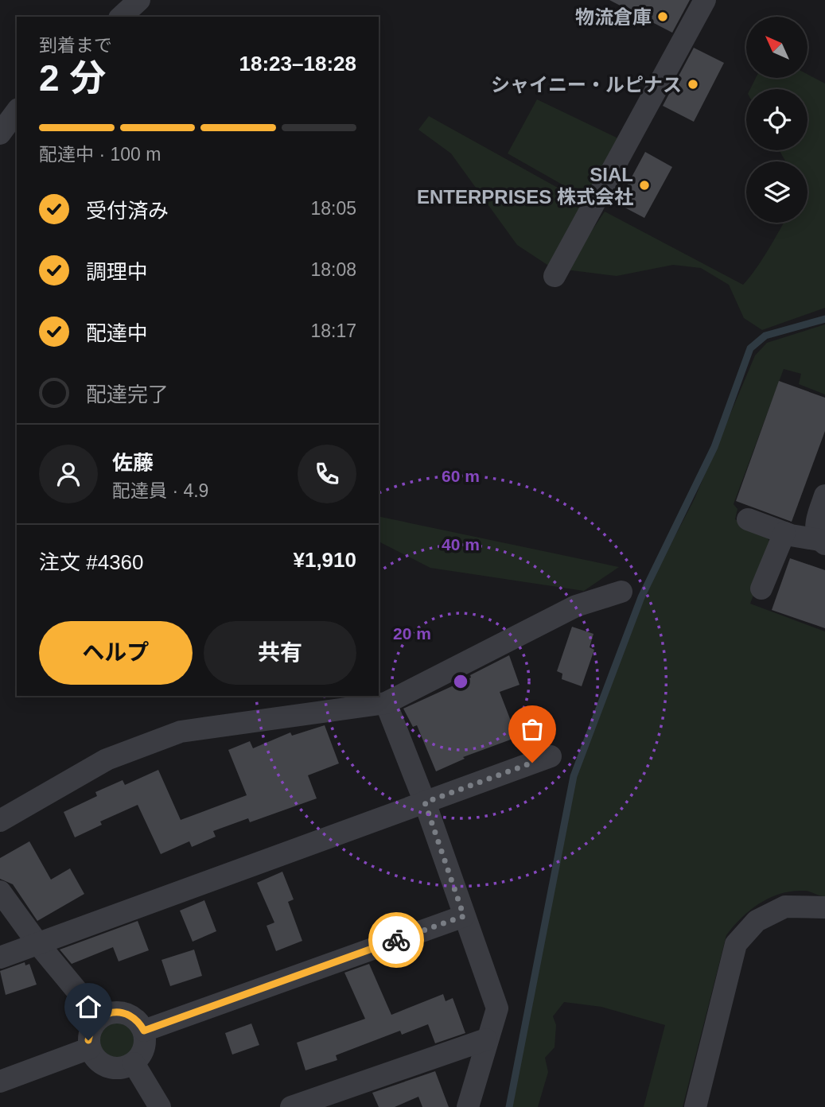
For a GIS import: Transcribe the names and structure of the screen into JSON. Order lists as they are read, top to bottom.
{
  "places": ["物流倉庫", "シャイニー・ルピナス", "SIAL ENTERPRISES 株式会社"],
  "north": "top left",
  "page": {
    "heading": ["2 分", "到着まで", "18:23–18:28"],
    "panel": [
      "佐藤",
      "配達員 · 4.9",
      "注文 #4360",
      "¥1,910"
    ],
    "bar": "配達中 · 100 m",
    "list": [
      ["受付済み", "18:05"],
      ["調理中", "18:08"],
      ["配達中", "18:17"],
      "配達完了"
    ],
    "buttons": ["ヘルプ", "共有"]
  },
  "rings": ["60 m", "40 m", "20 m"]
}
